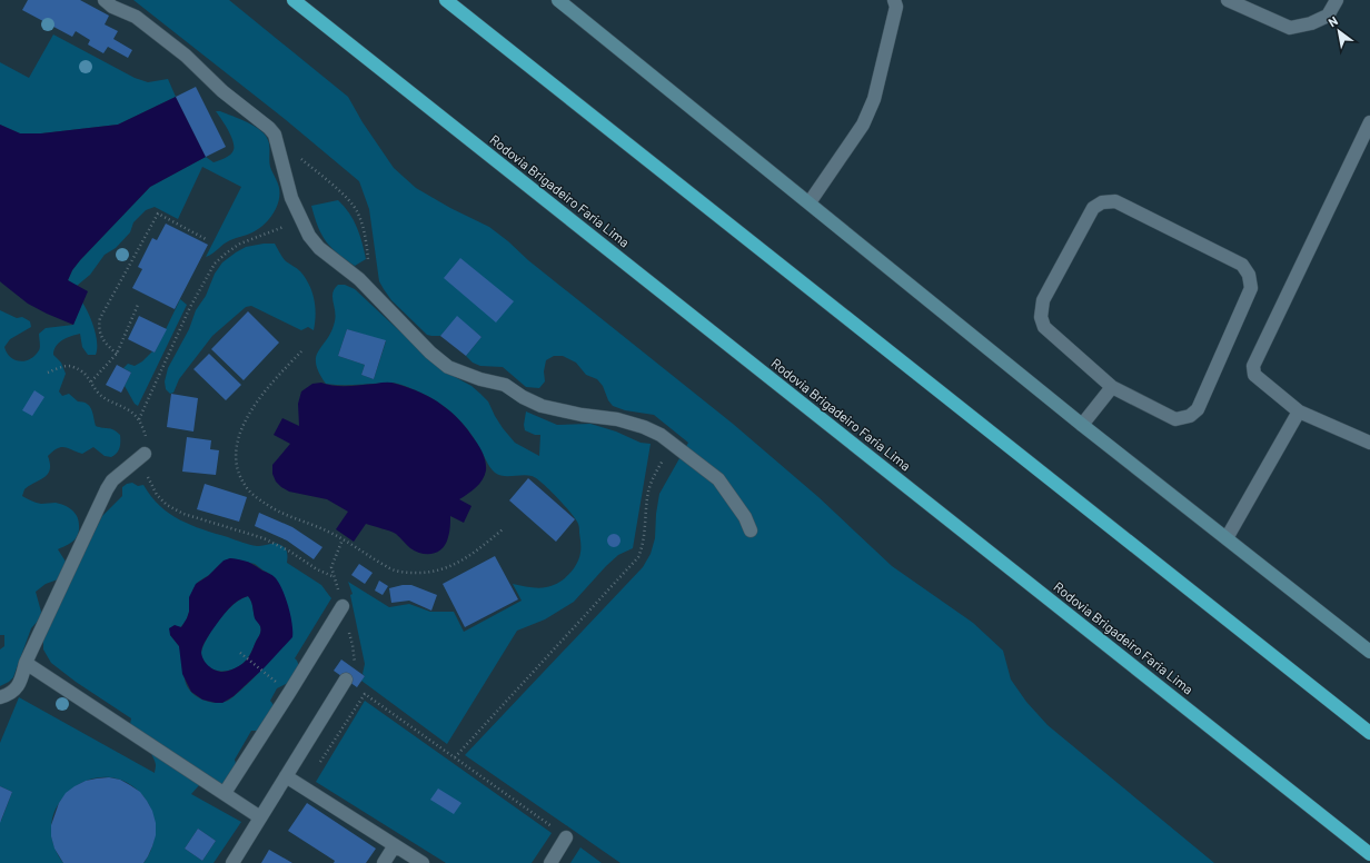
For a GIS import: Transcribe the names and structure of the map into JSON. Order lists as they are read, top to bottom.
{
  "streets": {
    "highway": ["Rodovia Brigadeiro Faria Lima"]
  },
  "north": "top left"
}
